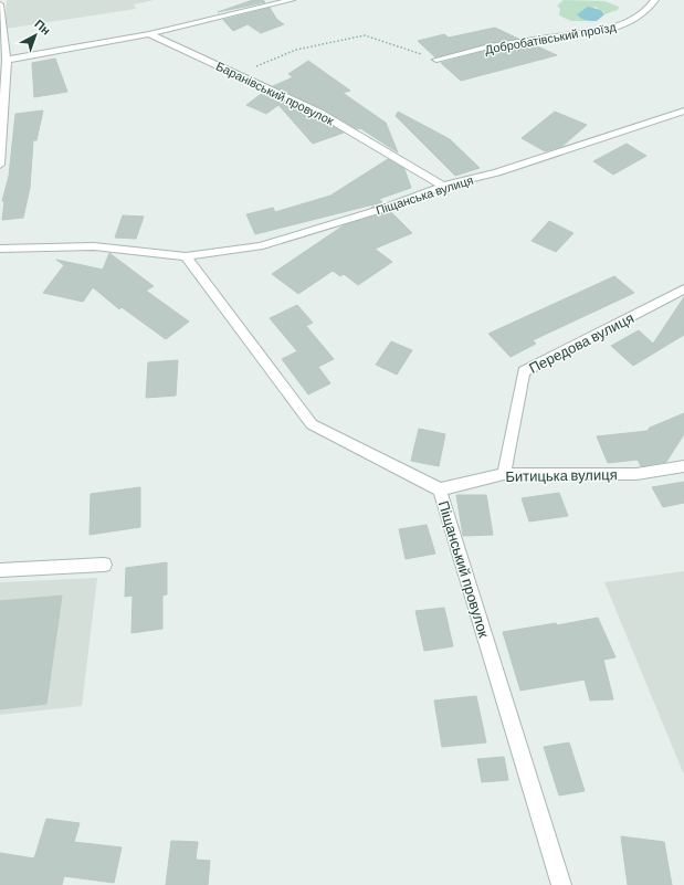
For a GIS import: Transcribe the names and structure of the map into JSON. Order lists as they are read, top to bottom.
{
  "streets": {
    "street": [
      "Добробатівський проїзд",
      "Баранівський провулок",
      "Піщанська вулиця",
      "Передова вулиця",
      "Битицька вулиця",
      "Піщанський провулок"
    ]
  },
  "crossings": [
    ["Баранівський провулок", "Піщанська вулиця"],
    ["Піщанська вулиця", "Піщанський провулок"],
    ["Передова вулиця", "Битицька вулиця"],
    ["Битицька вулиця", "Піщанський провулок"]
  ],
  "north": "top right"
}
